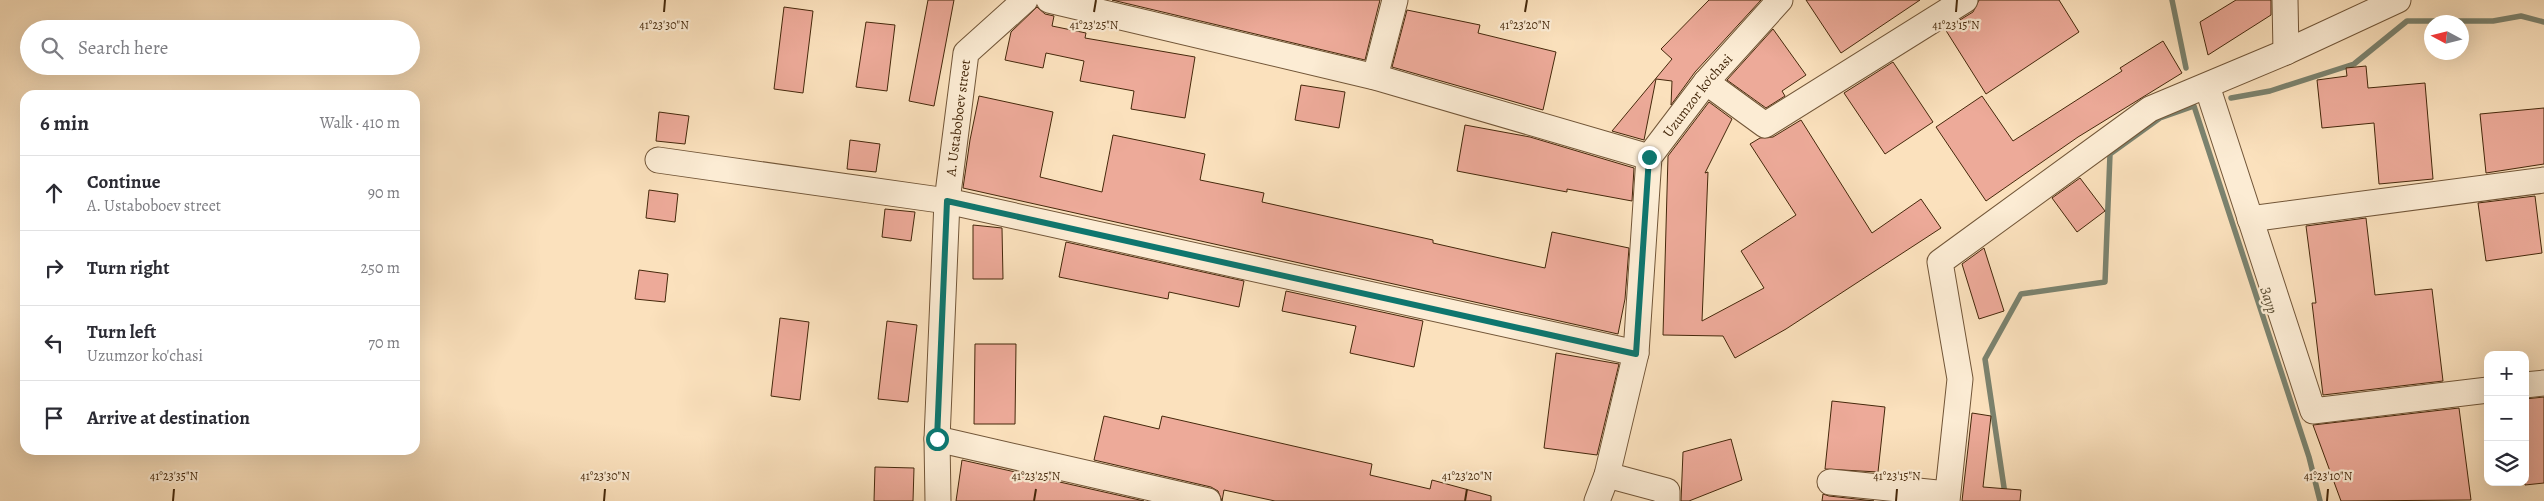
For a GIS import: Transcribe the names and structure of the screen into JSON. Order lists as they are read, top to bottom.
{
  "streets": {
    "street": ["Uzumzor ko'chasi", "A. Ustaboboev street"]
  },
  "water": ["Заур"],
  "north": "left",
  "page": {
    "search": "Search here",
    "heading": ["6 min", "Walk · 410 m"],
    "list": [
      ["Continue", "A. Ustaboboev street", "90 m"],
      ["Turn right", "250 m"],
      ["Turn left", "Uzumzor ko'chasi", "70 m"],
      "Arrive at destination"
    ],
    "map_buttons": ["+", "−"]
  },
  "coordinates": [
    "41°23'30\"N",
    "41°23'25\"N",
    "41°23'20\"N",
    "41°23'15\"N",
    "41°23'35\"N",
    "41°23'10\"N"
  ]
}
